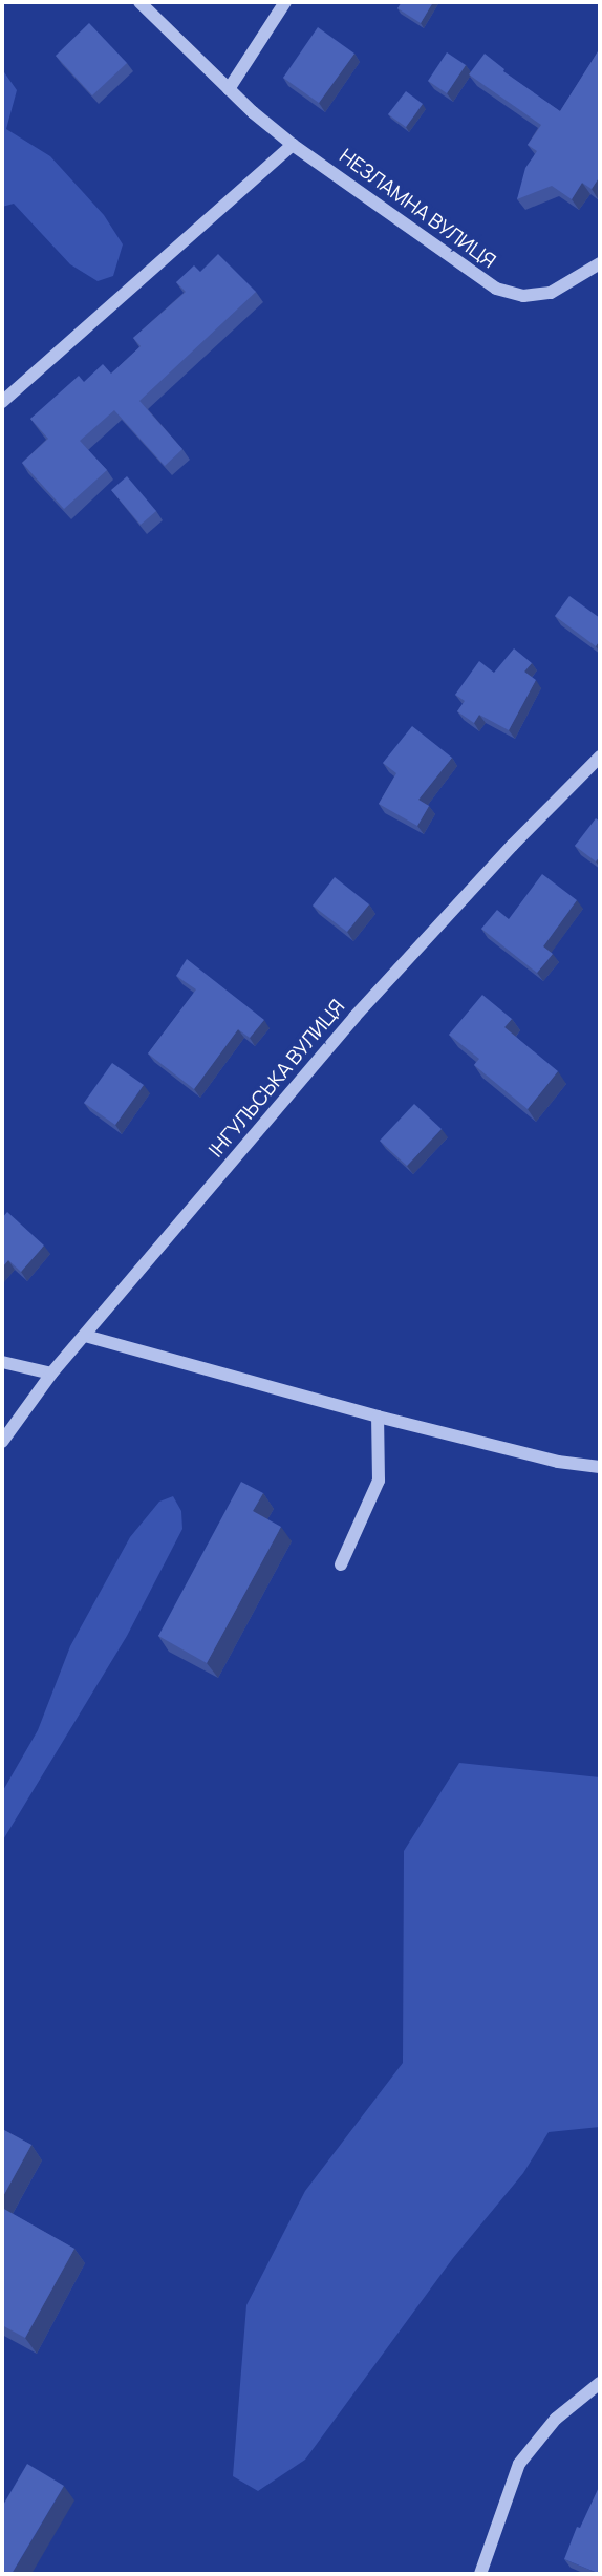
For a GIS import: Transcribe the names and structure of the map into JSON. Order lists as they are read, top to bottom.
{
  "streets": {
    "street": ["НЕЗЛАМНА ВУЛИЦЯ", "ІНГУЛЬСЬКА ВУЛИЦЯ"]
  }
}
